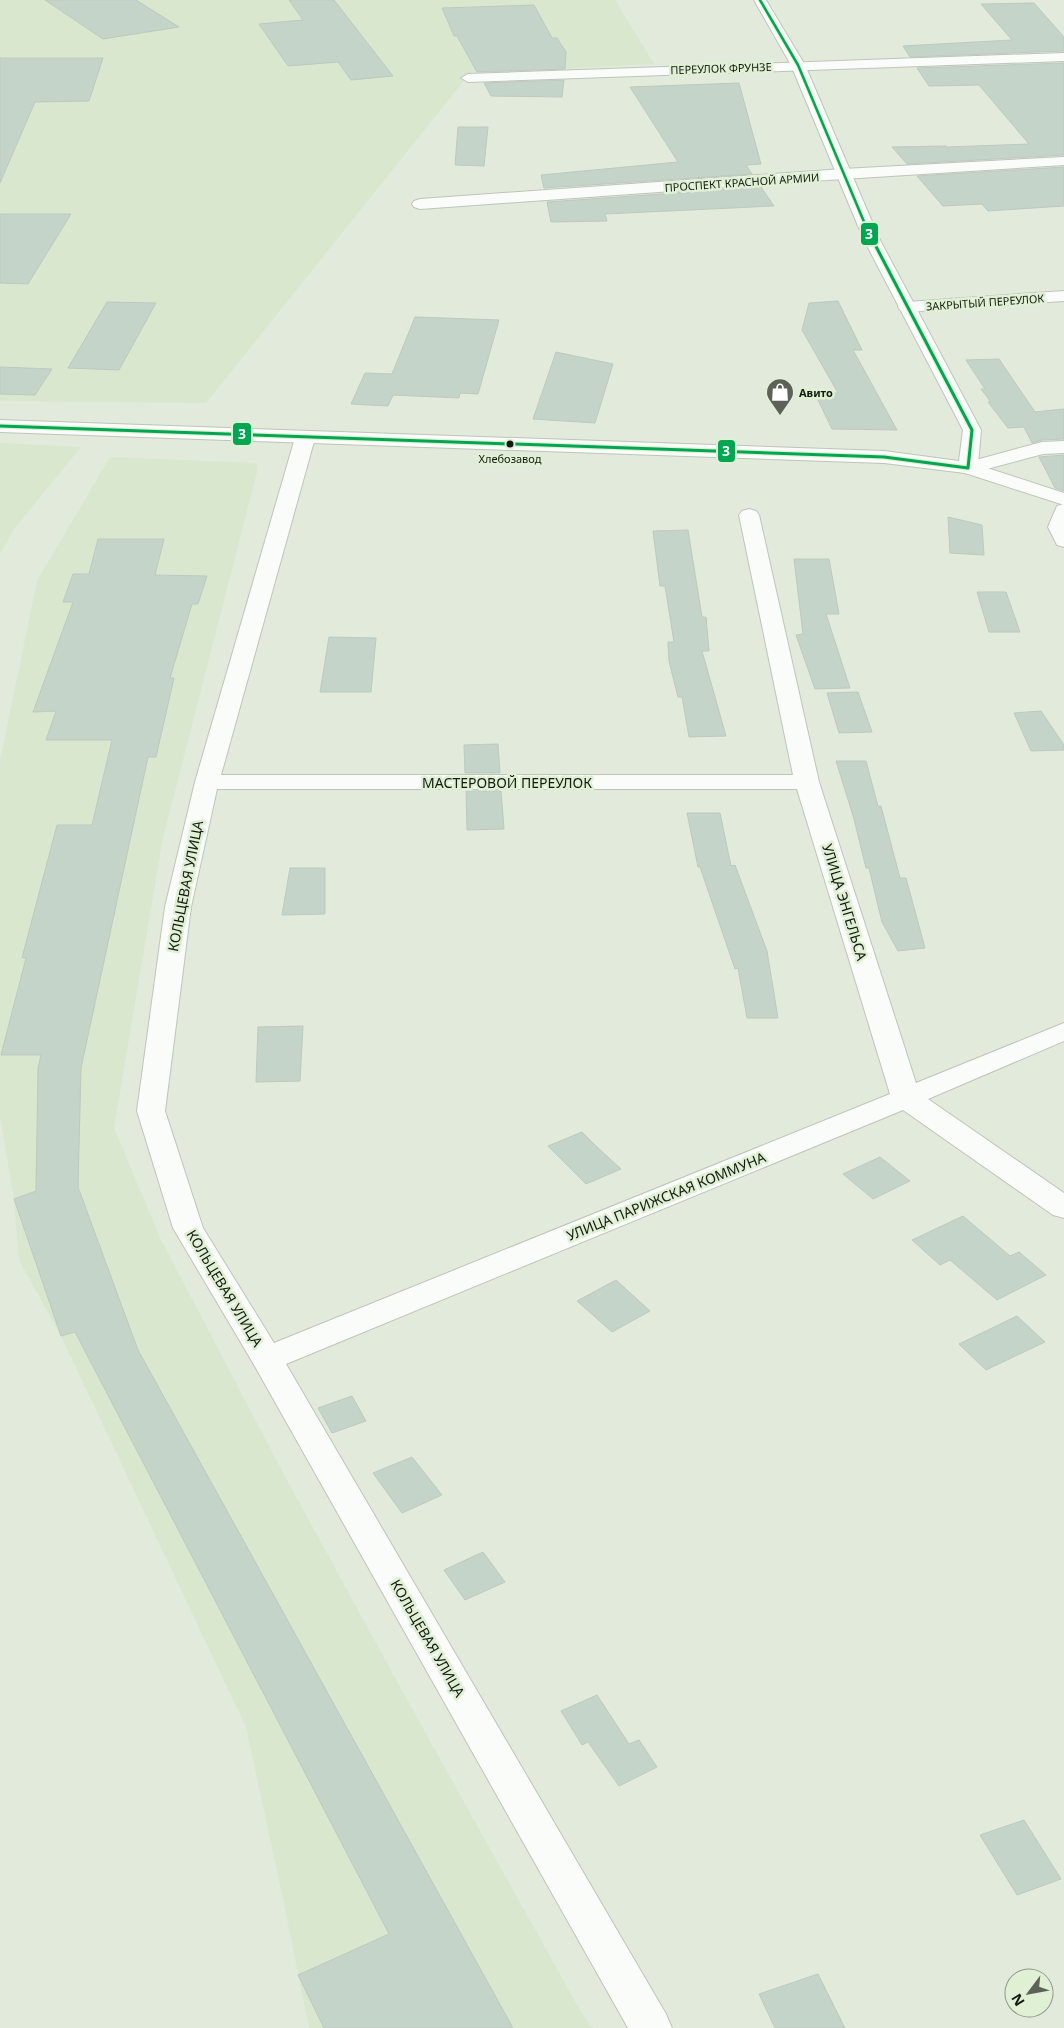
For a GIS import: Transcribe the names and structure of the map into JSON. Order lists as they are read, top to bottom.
{
  "streets": {
    "street": [
      "ПЕРЕУЛОК ФРУНЗЕ",
      "ПРОСПЕКТ КРАСНОЙ АРМИИ",
      "ЗАКРЫТЫЙ ПЕРЕУЛОК",
      "МАСТЕРОВОЙ ПЕРЕУЛОК",
      "КОЛЬЦЕВАЯ УЛИЦА",
      "УЛИЦА ЭНГЕЛЬСА",
      "УЛИЦА ПАРИЖСКАЯ КОММУНА"
    ]
  },
  "crossings": [
    ["МАСТЕРОВОЙ ПЕРЕУЛОК", "КОЛЬЦЕВАЯ УЛИЦА"],
    ["МАСТЕРОВОЙ ПЕРЕУЛОК", "УЛИЦА ЭНГЕЛЬСА"],
    ["КОЛЬЦЕВАЯ УЛИЦА", "УЛИЦА ПАРИЖСКАЯ КОММУНА"],
    ["УЛИЦА ЭНГЕЛЬСА", "УЛИЦА ПАРИЖСКАЯ КОММУНА"]
  ],
  "places": {
    "shop": ["Авито"],
    "other": ["Хлебозавод"]
  },
  "lines": ["transit line 3"],
  "north": "bottom left"
}
